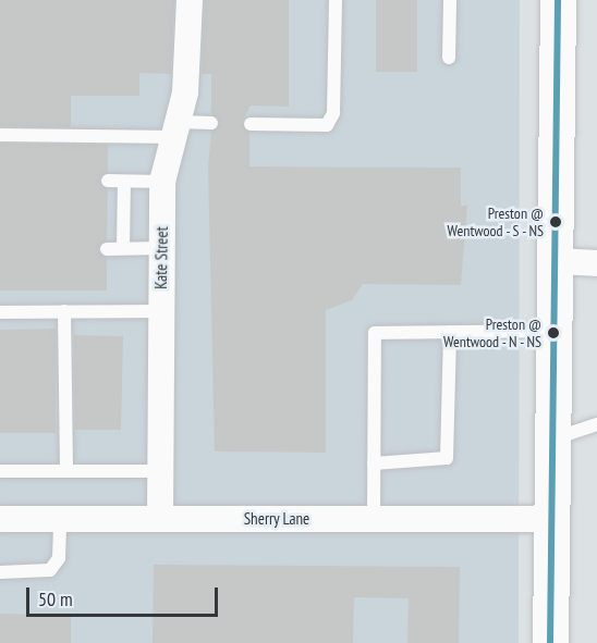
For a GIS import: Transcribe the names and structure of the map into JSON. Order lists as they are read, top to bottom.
{
  "streets": {
    "street": ["Kate Street", "Sherry Lane"]
  },
  "crossings": [
    ["Kate Street", "Sherry Lane"]
  ],
  "places": ["Preston @ Wentwood - S - NS", "Preston @ Wentwood - N - NS"],
  "scale_bar": "50 m"
}
